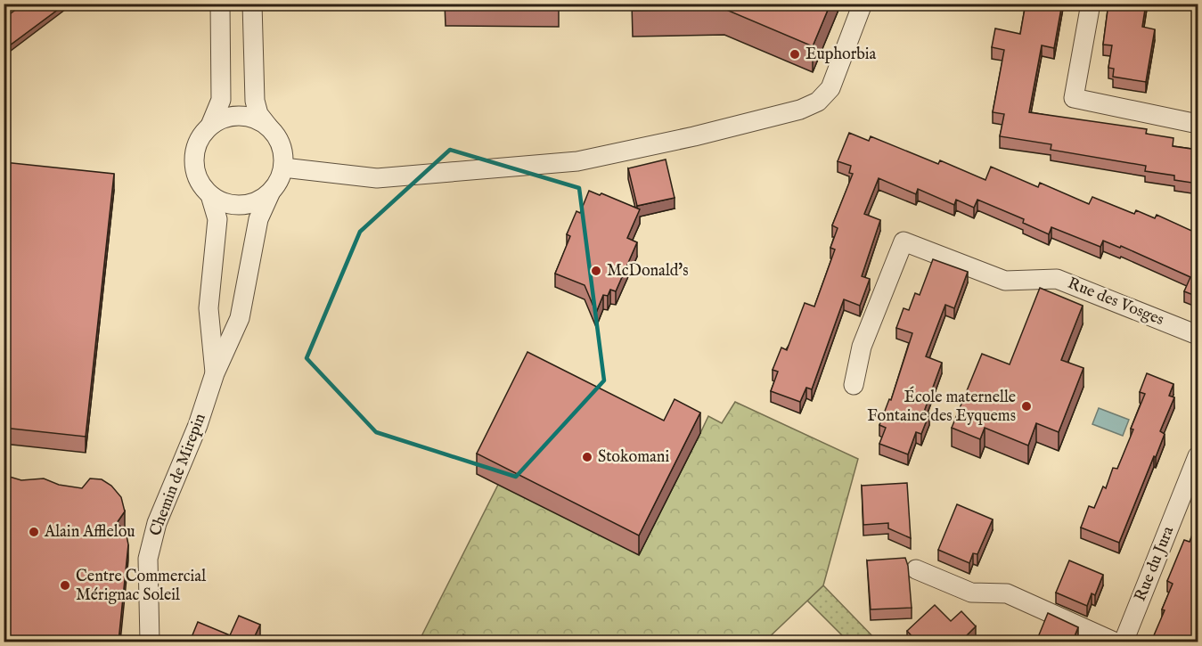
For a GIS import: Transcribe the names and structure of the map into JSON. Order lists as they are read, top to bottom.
{
  "streets": {
    "street": ["Rue des Vosges", "Chemin de Mirepin", "Rue du Jura"]
  },
  "places": [
    "Euphorbia",
    "McDonald's",
    "École maternelle Fontaine des Eyquems",
    "Stokomani",
    "Alain Afflelou",
    "Centre Commercial Mérignac Soleil"
  ]
}
